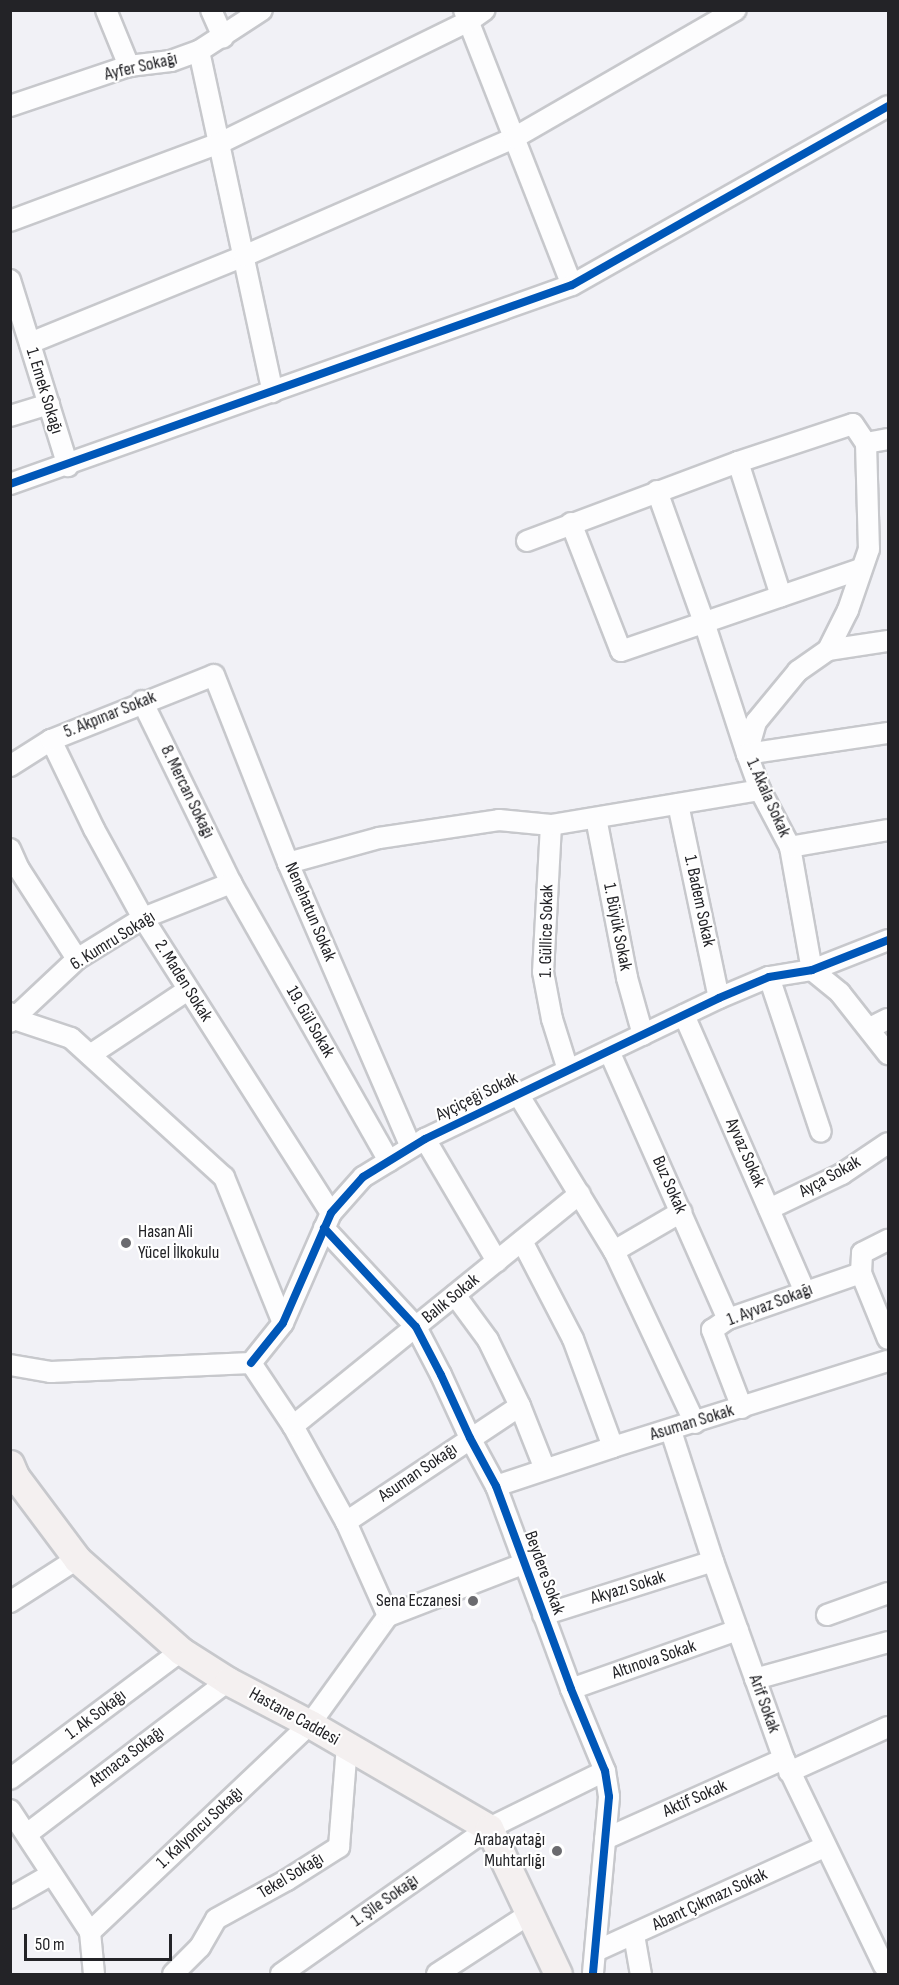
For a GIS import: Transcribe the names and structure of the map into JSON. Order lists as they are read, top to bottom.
{
  "streets": {
    "main road": ["Hastane Caddesi"],
    "street": [
      "Ayfer Sokağı",
      "1. Emek Sokağı",
      "5. Akpınar Sokak",
      "8. Mercan Sokağı",
      "1. Akala Sokak",
      "1. Badem Sokak",
      "Nenehatun Sokak",
      "1. Büyük Sokak",
      "1. Güllice Sokak",
      "6. Kumru Sokağı",
      "2. Maden Sokak",
      "19. Gül Sokak",
      "Ayçiçeği Sokak",
      "Ayvaz Sokak",
      "Ayça Sokak",
      "Buz Sokak",
      "Balık Sokak",
      "1. Ayvaz Sokağı",
      "Asuman Sokak",
      "Asuman Sokağı",
      "Beydere Sokak",
      "Akyazı Sokak",
      "Altınova Sokak",
      "Arif Sokak",
      "1. Ak Sokağı",
      "Atmaca Sokağı",
      "Aktif Sokak",
      "1. Kalyoncu Sokağı",
      "Tekel Sokağı",
      "Abant Çıkmazı Sokak",
      "1. Şile Sokağı"
    ]
  },
  "crossings": [
    ["5. Akpınar Sokak", "8. Mercan Sokağı"],
    ["5. Akpınar Sokak", "Nenehatun Sokak"],
    ["5. Akpınar Sokak", "2. Maden Sokak"],
    ["8. Mercan Sokağı", "6. Kumru Sokağı"],
    ["8. Mercan Sokağı", "19. Gül Sokak"],
    ["1. Akala Sokak", "Ayçiçeği Sokak"],
    ["1. Badem Sokak", "Ayçiçeği Sokak"],
    ["Nenehatun Sokak", "Ayçiçeği Sokak"],
    ["Nenehatun Sokak", "Balık Sokak"],
    ["1. Büyük Sokak", "Ayçiçeği Sokak"],
    ["1. Güllice Sokak", "Ayçiçeği Sokak"],
    ["6. Kumru Sokağı", "2. Maden Sokak"],
    ["6. Kumru Sokağı", "19. Gül Sokak"],
    ["2. Maden Sokak", "Ayçiçeği Sokak"],
    ["2. Maden Sokak", "Beydere Sokak"],
    ["19. Gül Sokak", "Ayçiçeği Sokak"],
    ["Ayçiçeği Sokak", "Ayvaz Sokak"],
    ["Ayçiçeği Sokak", "Buz Sokak"],
    ["Ayçiçeği Sokak", "Beydere Sokak"],
    ["Ayvaz Sokak", "Ayça Sokak"],
    ["Ayvaz Sokak", "1. Ayvaz Sokağı"],
    ["Buz Sokak", "1. Ayvaz Sokağı"],
    ["Balık Sokak", "Beydere Sokak"],
    ["1. Ayvaz Sokağı", "Asuman Sokak"],
    ["Asuman Sokak", "Beydere Sokak"],
    ["Asuman Sokak", "Arif Sokak"],
    ["Asuman Sokağı", "Beydere Sokak"],
    ["Beydere Sokak", "Akyazı Sokak"],
    ["Beydere Sokak", "Altınova Sokak"],
    ["Beydere Sokak", "Aktif Sokak"],
    ["Beydere Sokak", "Abant Çıkmazı Sokak"],
    ["Beydere Sokak", "1. Şile Sokağı"],
    ["Akyazı Sokak", "Arif Sokak"],
    ["Altınova Sokak", "Arif Sokak"],
    ["Arif Sokak", "Aktif Sokak"],
    ["Arif Sokak", "Abant Çıkmazı Sokak"],
    ["1. Ak Sokağı", "Hastane Caddesi"],
    ["Hastane Caddesi", "Atmaca Sokağı"],
    ["Hastane Caddesi", "1. Kalyoncu Sokağı"],
    ["Hastane Caddesi", "Tekel Sokağı"],
    ["Hastane Caddesi", "1. Şile Sokağı"]
  ],
  "places": ["Hasan Ali Yücel İlkokulu", "Sena Eczanesi", "Arabayatağı Muhtarlığı"],
  "scale_bar": "50 m"
}
